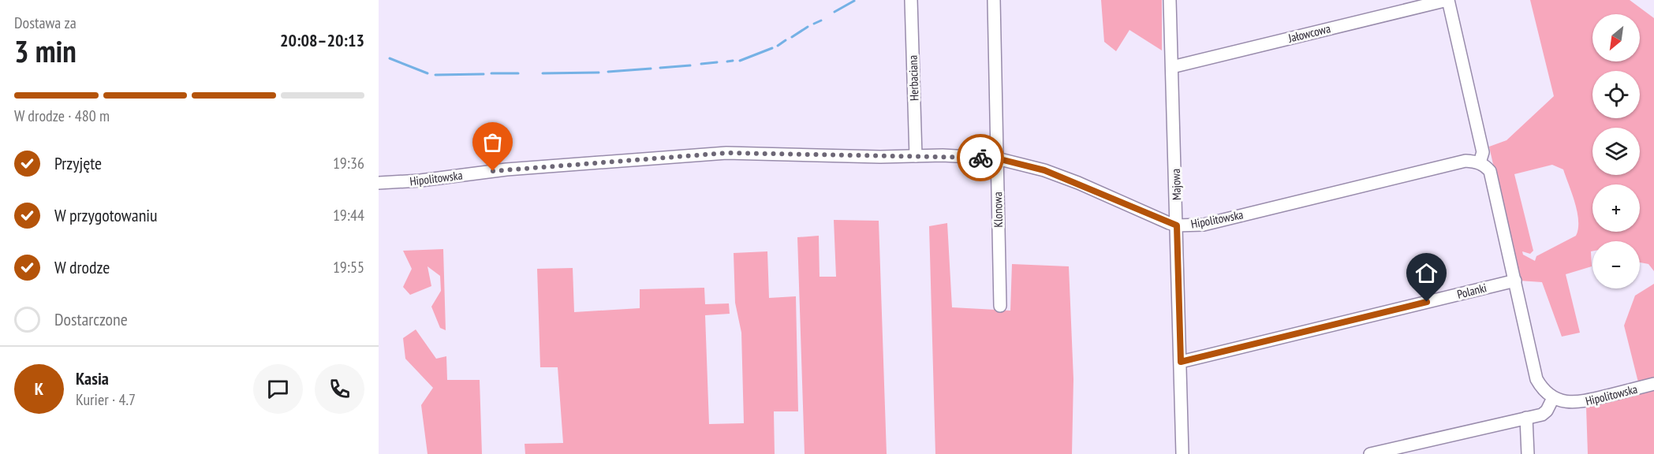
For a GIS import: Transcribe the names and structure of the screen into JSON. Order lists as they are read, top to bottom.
{
  "streets": {
    "street": [
      "Jałowcowa",
      "Herbaciana",
      "Hipolitowska",
      "Majowa",
      "Klonowa",
      "Polanki"
    ]
  },
  "crossings": [
    ["Jałowcowa", "Majowa"],
    ["Herbaciana", "Hipolitowska"],
    ["Hipolitowska", "Majowa"],
    ["Hipolitowska", "Klonowa"],
    ["Majowa", "Polanki"]
  ],
  "north": "bottom left",
  "page": {
    "heading": ["3 min", "Dostawa za", "20:08–20:13"],
    "panel": ["Kasia", "Kurier · 4.7"],
    "map_buttons": ["+", "−"],
    "bar": "W drodze · 480 m",
    "list": [
      ["Przyjęte", "19:36"],
      ["W przygotowaniu", "19:44"],
      ["W drodze", "19:55"],
      "Dostarczone"
    ],
    "round": "K"
  }
}
